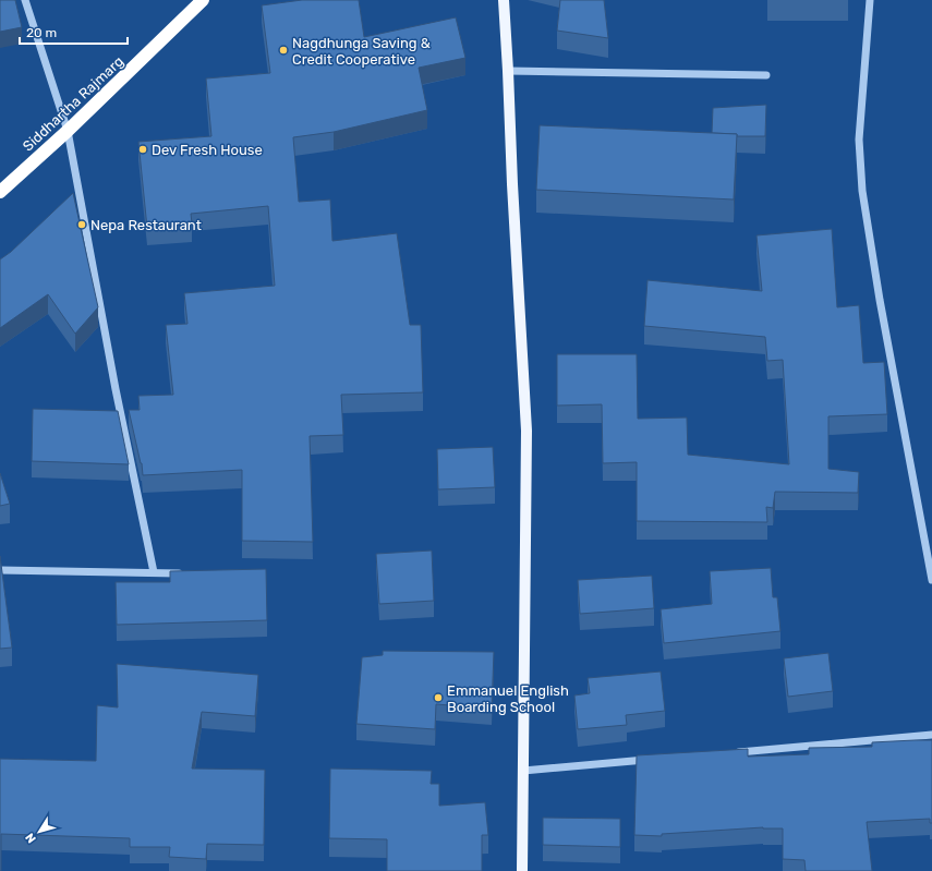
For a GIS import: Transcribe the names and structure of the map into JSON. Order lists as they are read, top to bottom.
{
  "streets": {
    "highway": ["Siddhartha Rajmarg"]
  },
  "places": [
    "Nagdhunga Saving & Credit Cooperative",
    "Dev Fresh House",
    "Nepa Restaurant",
    "Emmanuel English Boarding School"
  ],
  "scale_bar": "20 m",
  "north": "bottom left"
}
